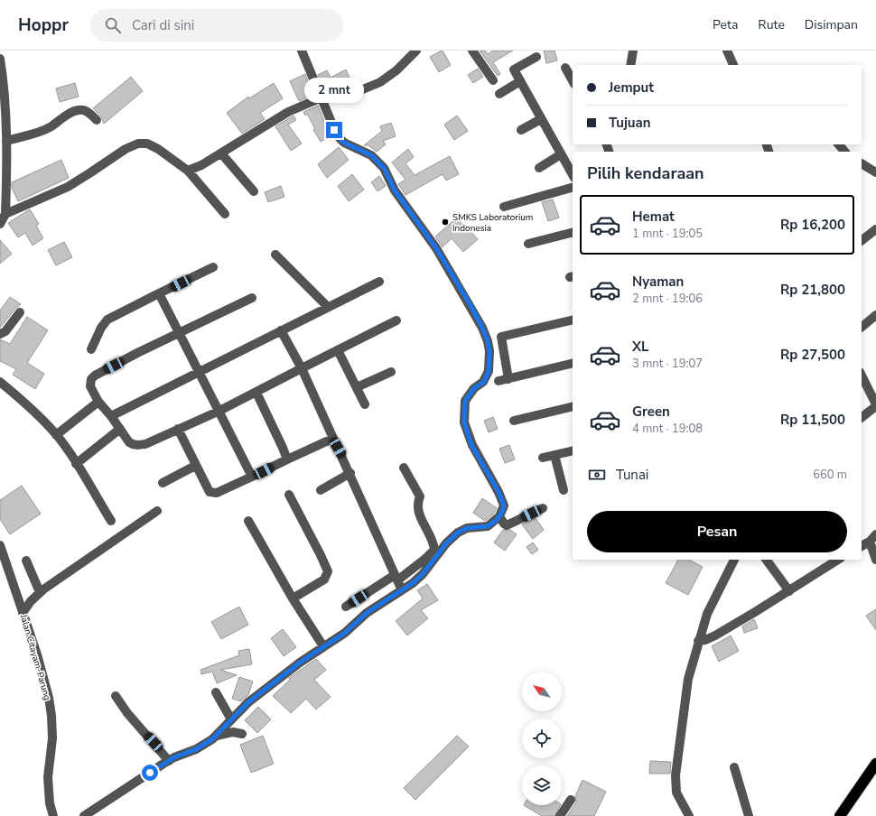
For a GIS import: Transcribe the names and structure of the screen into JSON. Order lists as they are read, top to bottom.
{
  "streets": {
    "street": ["Jalan Citayam-Parung"]
  },
  "places": ["SMKS Laboratorium Indonesia"],
  "north": "top left",
  "page": {
    "header": "Hoppr",
    "search": "Cari di sini",
    "nav": ["Peta", "Rute", "Disimpan"],
    "banner": ["Jemput", "Tujuan"],
    "bubble": "2 mnt",
    "heading": "Pilih kendaraan",
    "list": [
      {
        "name": "Hemat",
        "note": "1 mnt · 19:05",
        "value": "Rp 16,200"
      },
      {
        "name": "Nyaman",
        "note": "2 mnt · 19:06",
        "value": "Rp 21,800"
      },
      {
        "name": "XL",
        "note": "3 mnt · 19:07",
        "value": "Rp 27,500"
      },
      {
        "name": "Green",
        "note": "4 mnt · 19:08",
        "value": "Rp 11,500"
      }
    ],
    "pay": ["Tunai", "660 m"],
    "buttons": "Pesan"
  }
}
